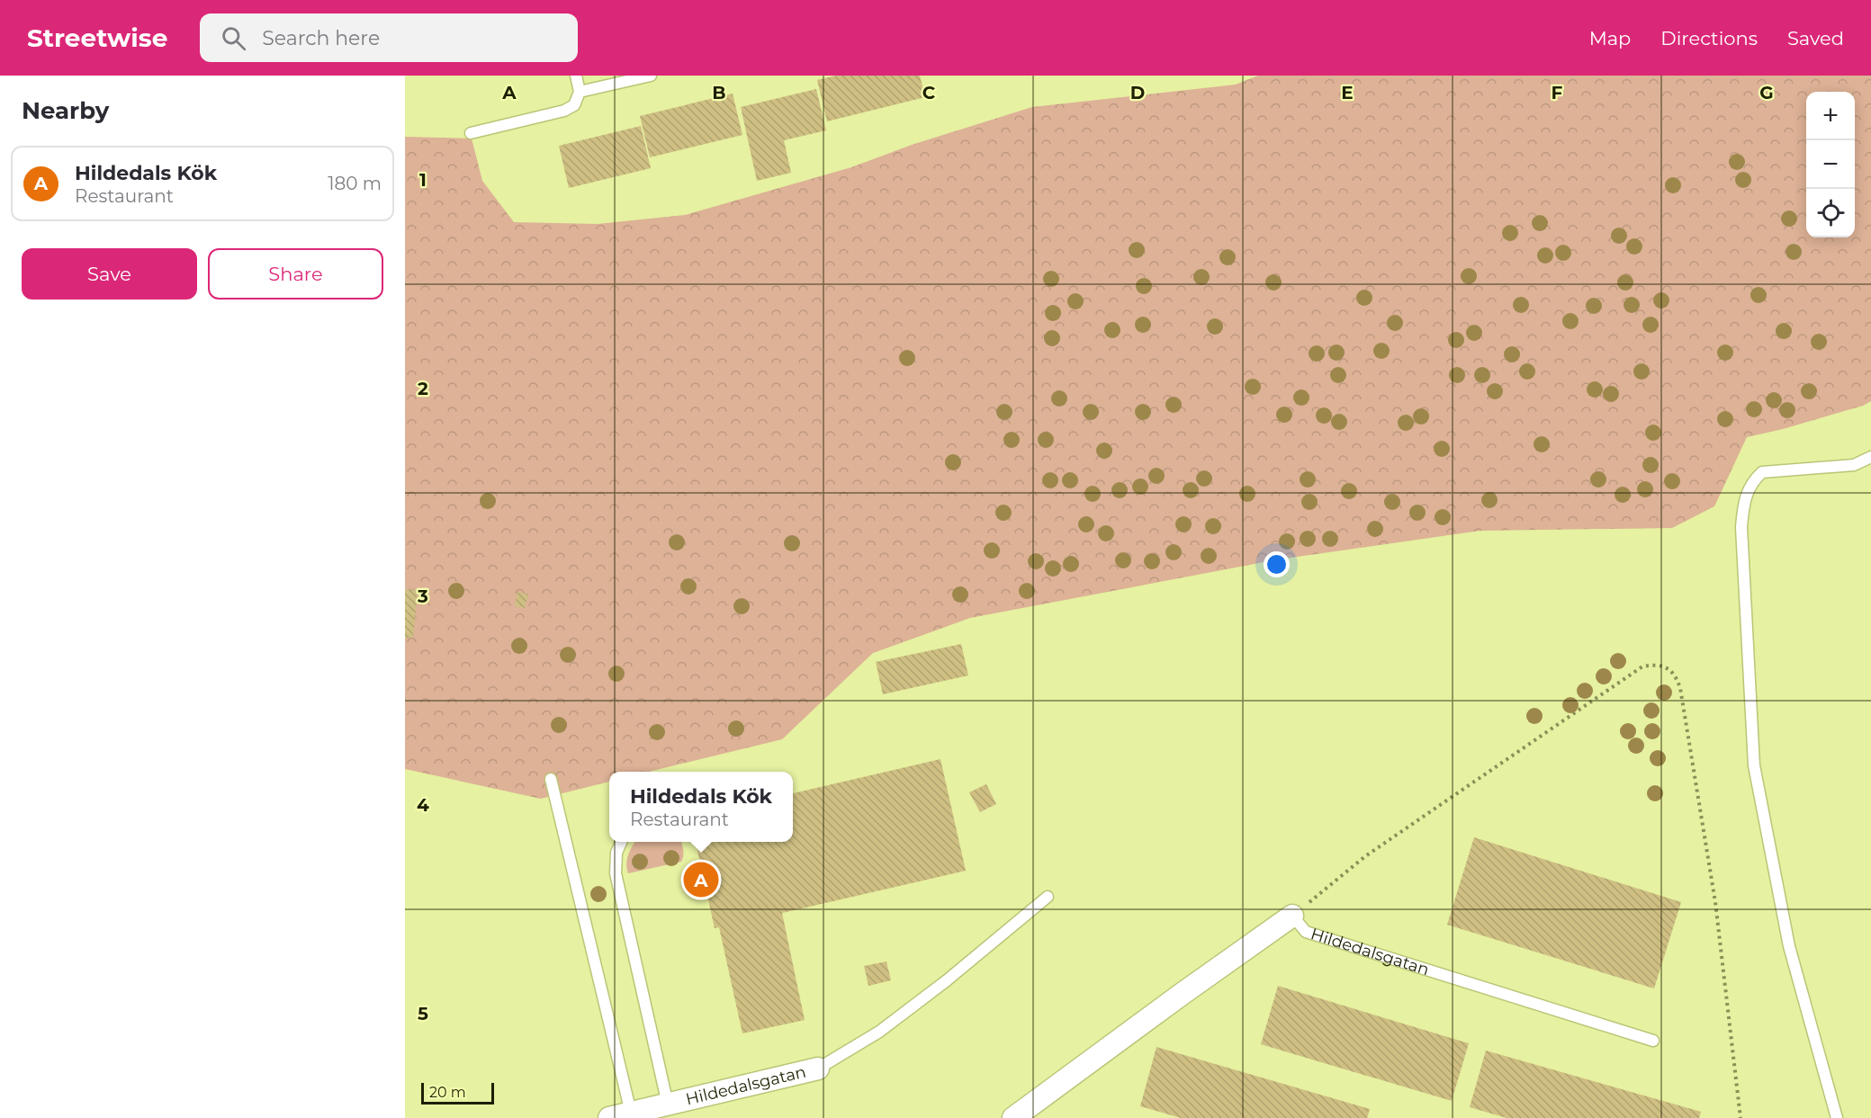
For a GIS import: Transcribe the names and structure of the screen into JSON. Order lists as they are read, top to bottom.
{
  "streets": {
    "street": ["Hildedalsgatan"]
  },
  "scale_bar": "20 m",
  "page": {
    "header": "Streetwise",
    "search": "Search here",
    "nav": ["Map", "Directions", "Saved"],
    "heading": "Nearby",
    "map_buttons": ["+", "−"],
    "list": [
      {
        "mark": "A",
        "name": "Hildedals Kök",
        "note": "Restaurant",
        "value": "180 m"
      }
    ],
    "buttons": ["Save", "Share"],
    "popup": ["Hildedals Kök", "Restaurant"],
    "pins": "A",
    "scale": "20 m"
  },
  "grid": {
    "columns": [
      "A",
      "B",
      "C",
      "D",
      "E",
      "F",
      "G"
    ],
    "rows": [
      "1",
      "2",
      "3",
      "4",
      "5"
    ]
  }
}
